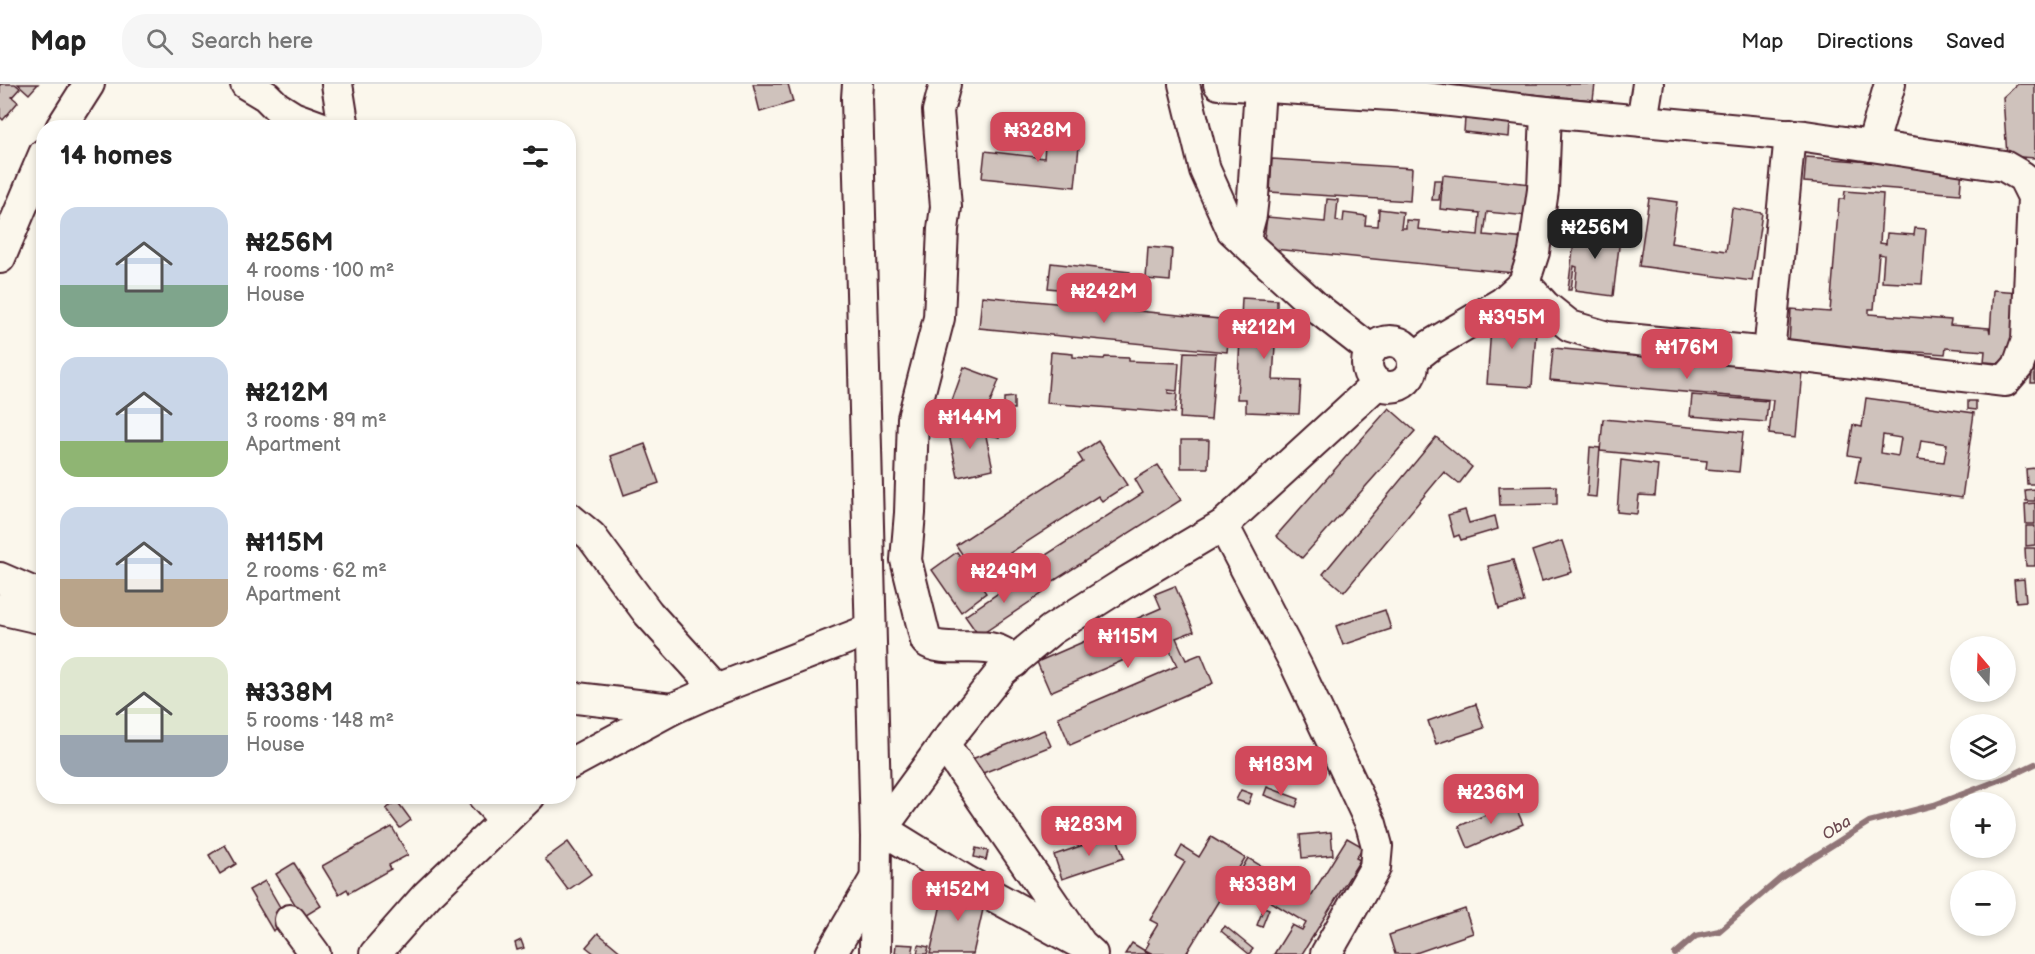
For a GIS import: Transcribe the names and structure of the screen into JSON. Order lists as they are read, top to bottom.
{
  "water": ["Oba"],
  "north": "top",
  "page": {
    "header": "Map",
    "search": "Search here",
    "nav": ["Map", "Directions", "Saved"],
    "price": [
      "₦328M",
      "₦256M",
      "₦242M",
      "₦395M",
      "₦212M",
      "₦176M",
      "₦144M",
      "₦249M",
      "₦115M",
      "₦183M",
      "₦236M",
      "₦283M",
      "₦338M",
      "₦152M"
    ],
    "heading": "14 homes",
    "list": [
      {
        "name": "₦256M",
        "note": "4 rooms · 100 m² · House"
      },
      {
        "name": "₦212M",
        "note": "3 rooms · 89 m² · Apartment"
      },
      {
        "name": "₦115M",
        "note": "2 rooms · 62 m² · Apartment"
      },
      {
        "name": "₦338M",
        "note": "5 rooms · 148 m² · House"
      }
    ],
    "map_buttons": ["+", "−"]
  }
}
